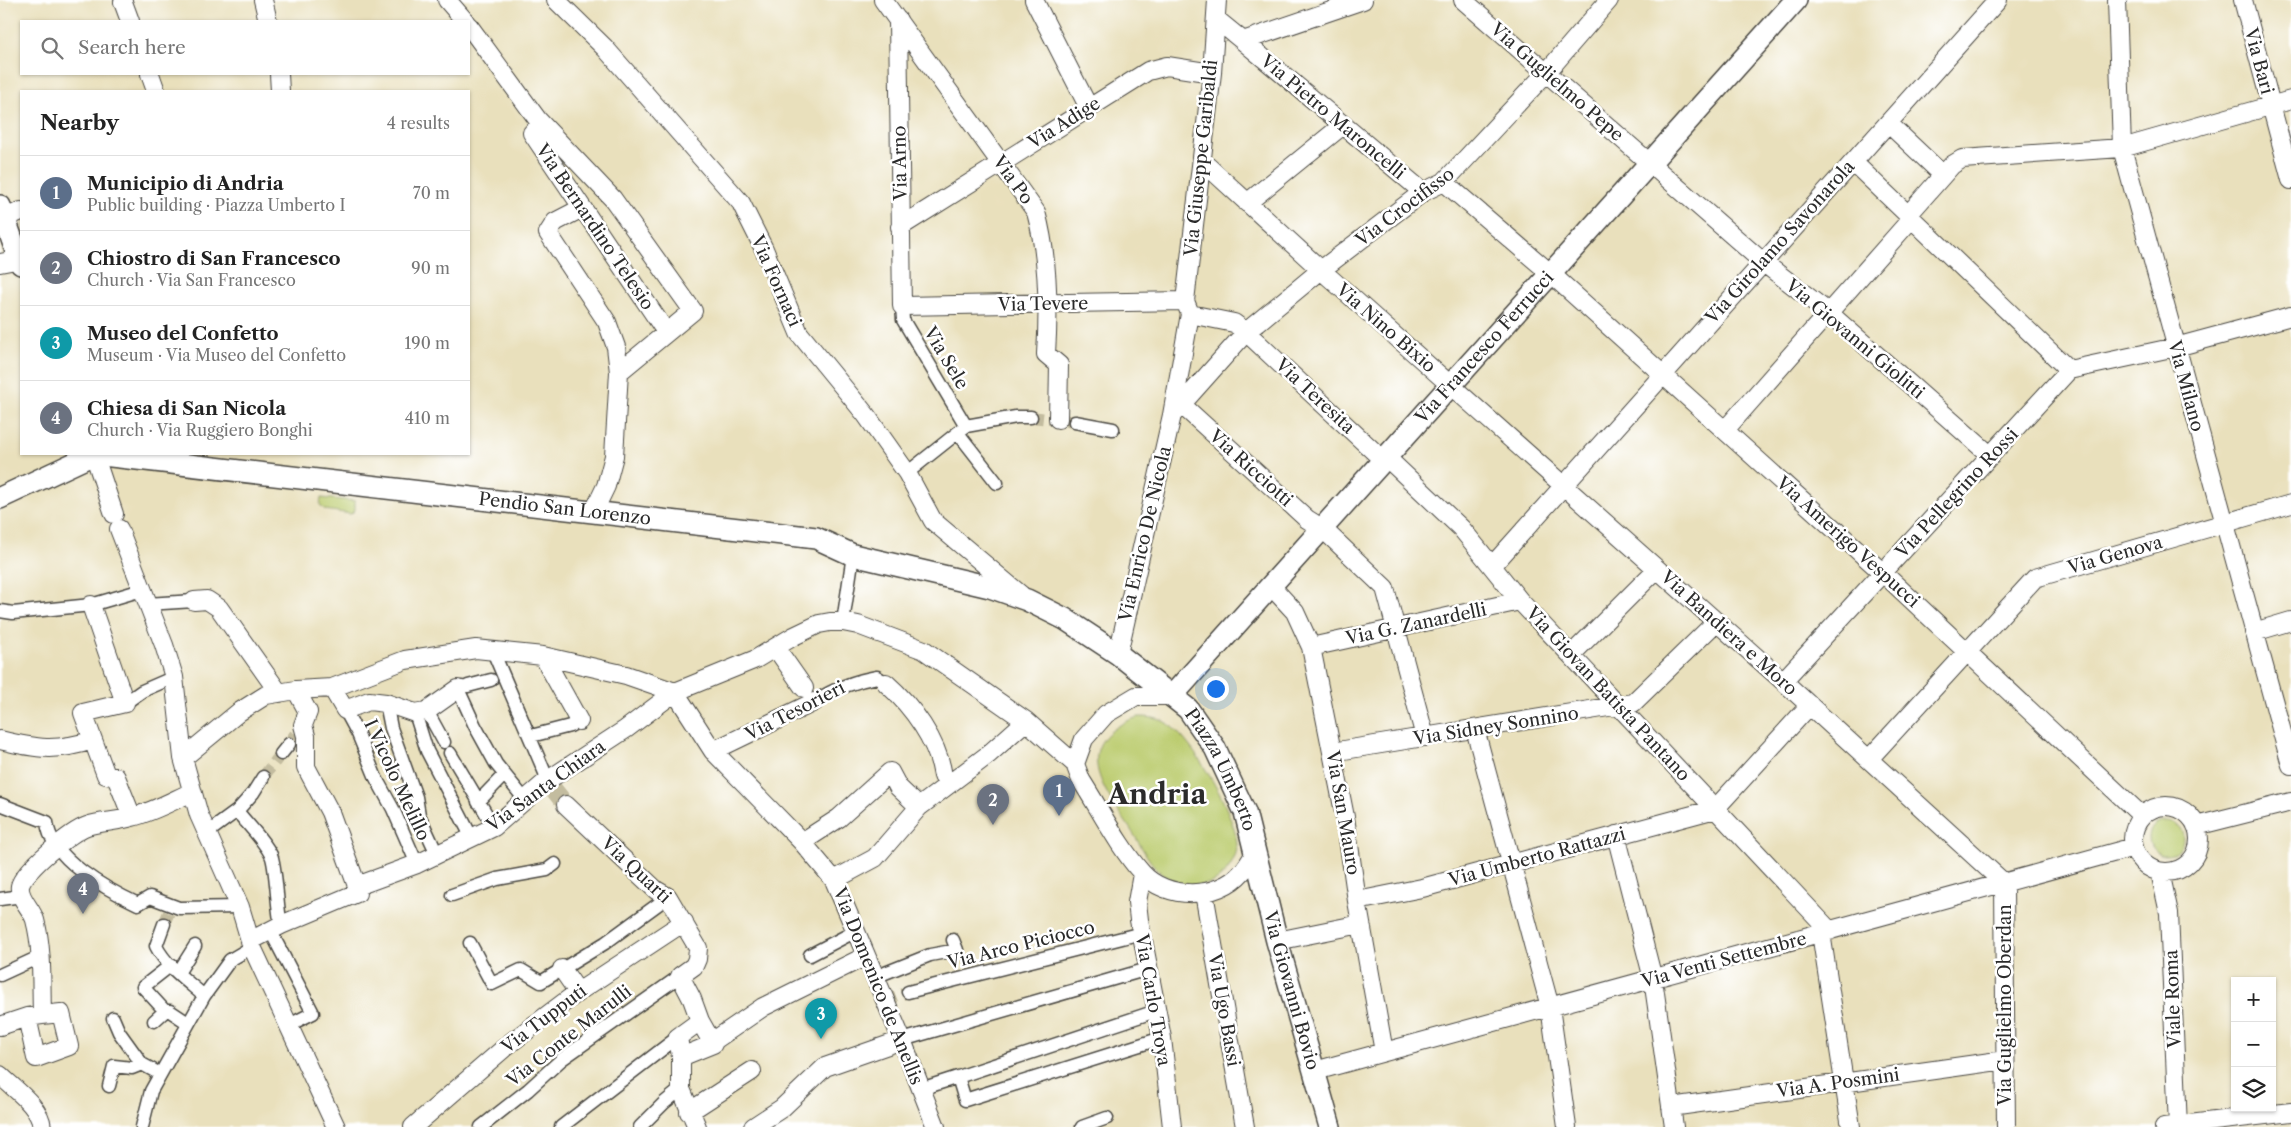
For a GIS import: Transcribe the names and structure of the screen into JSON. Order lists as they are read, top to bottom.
{
  "streets": {
    "street": [
      "Via Bari",
      "Via Guglielmo Pepe",
      "Via Pietro Maroncelli",
      "Via Adige",
      "Via Giuseppe Garibaldi",
      "Via Arno",
      "Via Po",
      "Via Crocifisso",
      "Via Bernardino Telesio",
      "Via Girolamo Savonarola",
      "Via Fornaci",
      "Via Tevere",
      "Via Nino Bixio",
      "Via Giovanni Giolitti",
      "Via Francesco Ferrucci",
      "Via Sele",
      "Via Milano",
      "Via Teresita",
      "Via Ricciotti",
      "Via Pellegrino Rossi",
      "Pendio San Lorenzo",
      "Via Enrico De Nicola",
      "Via Amerigo Vespucci",
      "Via Genova",
      "Via G. Zanardelli",
      "Via Bandiera e Moro",
      "Via Giovan Batista Pantano",
      "Via Tesorieri",
      "Via Sidney Sonnino",
      "Piazza Umberto",
      "I Vicolo Melillo",
      "Via Santa Chiara",
      "Via San Mauro",
      "Via Umberto Rattazzi",
      "Via Quarti",
      "Via Arco Piciocco",
      "Via Venti Settembre",
      "Via Domenico de Anellis",
      "Via Giovanni Bovio",
      "Viale Roma",
      "Via Carlo Troya",
      "Via Guglielmo Oberdan",
      "Via Ugo Bassi",
      "Via Tupputi",
      "Via Conte Marulli",
      "Via A. Posmini"
    ]
  },
  "crossings": [
    ["Via Guglielmo Pepe", "Via Crocifisso"],
    ["Via Guglielmo Pepe", "Via Giovanni Giolitti"],
    ["Via Guglielmo Pepe", "Via Francesco Ferrucci"],
    ["Via Pietro Maroncelli", "Via Giuseppe Garibaldi"],
    ["Via Pietro Maroncelli", "Via Crocifisso"],
    ["Via Adige", "Via Giuseppe Garibaldi"],
    ["Via Adige", "Via Arno"],
    ["Via Adige", "Via Po"],
    ["Via Giuseppe Garibaldi", "Via Crocifisso"],
    ["Via Giuseppe Garibaldi", "Via Tevere"],
    ["Via Giuseppe Garibaldi", "Via Nino Bixio"],
    ["Via Giuseppe Garibaldi", "Via Ricciotti"],
    ["Via Giuseppe Garibaldi", "Via Enrico De Nicola"],
    ["Via Arno", "Via Po"],
    ["Via Arno", "Via Tevere"],
    ["Via Arno", "Via Sele"],
    ["Via Po", "Via Tevere"],
    ["Via Crocifisso", "Via Tevere"],
    ["Via Crocifisso", "Via Nino Bixio"],
    ["Via Crocifisso", "Via Teresita"],
    ["Via Crocifisso", "Via Ricciotti"],
    ["Via Crocifisso", "Via Enrico De Nicola"],
    ["Via Crocifisso", "Via Amerigo Vespucci"],
    ["Via Girolamo Savonarola", "Via Giovanni Giolitti"],
    ["Via Girolamo Savonarola", "Via Amerigo Vespucci"],
    ["Via Girolamo Savonarola", "Via Bandiera e Moro"],
    ["Via Girolamo Savonarola", "Via Giovan Batista Pantano"],
    ["Via Fornaci", "Pendio San Lorenzo"],
    ["Via Tevere", "Via Sele"],
    ["Via Tevere", "Via Teresita"],
    ["Via Nino Bixio", "Via Francesco Ferrucci"],
    ["Via Nino Bixio", "Via Bandiera e Moro"],
    ["Via Giovanni Giolitti", "Via Francesco Ferrucci"],
    ["Via Giovanni Giolitti", "Via Pellegrino Rossi"],
    ["Via Francesco Ferrucci", "Via Teresita"],
    ["Via Francesco Ferrucci", "Via Ricciotti"],
    ["Via Francesco Ferrucci", "Via Amerigo Vespucci"],
    ["Via Francesco Ferrucci", "Via Bandiera e Moro"],
    ["Via Francesco Ferrucci", "Via Giovan Batista Pantano"],
    ["Via Francesco Ferrucci", "Piazza Umberto"],
    ["Via Francesco Ferrucci", "Via San Mauro"],
    ["Via Milano", "Via Genova"],
    ["Via Teresita", "Via Giovan Batista Pantano"],
    ["Via Ricciotti", "Via Enrico De Nicola"],
    ["Via Ricciotti", "Via G. Zanardelli"],
    ["Via Ricciotti", "Via Sidney Sonnino"],
    ["Via Pellegrino Rossi", "Via Amerigo Vespucci"],
    ["Via Pellegrino Rossi", "Via Bandiera e Moro"],
    ["Pendio San Lorenzo", "Via Enrico De Nicola"],
    ["Pendio San Lorenzo", "Piazza Umberto"],
    ["Via Enrico De Nicola", "Piazza Umberto"],
    ["Via Amerigo Vespucci", "Via Genova"],
    ["Via Amerigo Vespucci", "Via Venti Settembre"],
    ["Via Amerigo Vespucci", "Viale Roma"],
    ["Via Genova", "Via Bandiera e Moro"],
    ["Via G. Zanardelli", "Via Giovan Batista Pantano"],
    ["Via G. Zanardelli", "Via San Mauro"],
    ["Via Bandiera e Moro", "Via Sidney Sonnino"],
    ["Via Bandiera e Moro", "Via Venti Settembre"],
    ["Via Bandiera e Moro", "Via Guglielmo Oberdan"],
    ["Via Giovan Batista Pantano", "Via Sidney Sonnino"],
    ["Via Giovan Batista Pantano", "Via Umberto Rattazzi"],
    ["Via Giovan Batista Pantano", "Via Venti Settembre"],
    ["Via Tesorieri", "Via Domenico de Anellis"],
    ["Via Sidney Sonnino", "Via San Mauro"],
    ["Piazza Umberto", "Via Giovanni Bovio"],
    ["I Vicolo Melillo", "Via Santa Chiara"],
    ["Via Santa Chiara", "Via Domenico de Anellis"],
    ["Via San Mauro", "Via Umberto Rattazzi"],
    ["Via San Mauro", "Via Venti Settembre"],
    ["Via Quarti", "Via Tupputi"],
    ["Via Quarti", "Via Conte Marulli"],
    ["Via Arco Piciocco", "Via Carlo Troya"],
    ["Via Venti Settembre", "Via Giovanni Bovio"],
    ["Via Venti Settembre", "Viale Roma"],
    ["Via Venti Settembre", "Via Guglielmo Oberdan"],
    ["Via Guglielmo Oberdan", "Via A. Posmini"]
  ],
  "districts": ["Andria"],
  "page": {
    "search": "Search here",
    "heading": ["Nearby", "4 results"],
    "list": [
      {
        "mark": "1",
        "name": "Municipio di Andria",
        "note": "Public building · Piazza Umberto I",
        "value": "70 m"
      },
      {
        "mark": "2",
        "name": "Chiostro di San Francesco",
        "note": "Church · Via San Francesco",
        "value": "90 m"
      },
      {
        "mark": "3",
        "name": "Museo del Confetto",
        "note": "Museum · Via Museo del Confetto",
        "value": "190 m"
      },
      {
        "mark": "4",
        "name": "Chiesa di San Nicola",
        "note": "Church · Via Ruggiero Bonghi",
        "value": "410 m"
      }
    ],
    "pins": [
      "1",
      "2",
      "4",
      "3"
    ],
    "map_buttons": ["+", "−"]
  }
}
